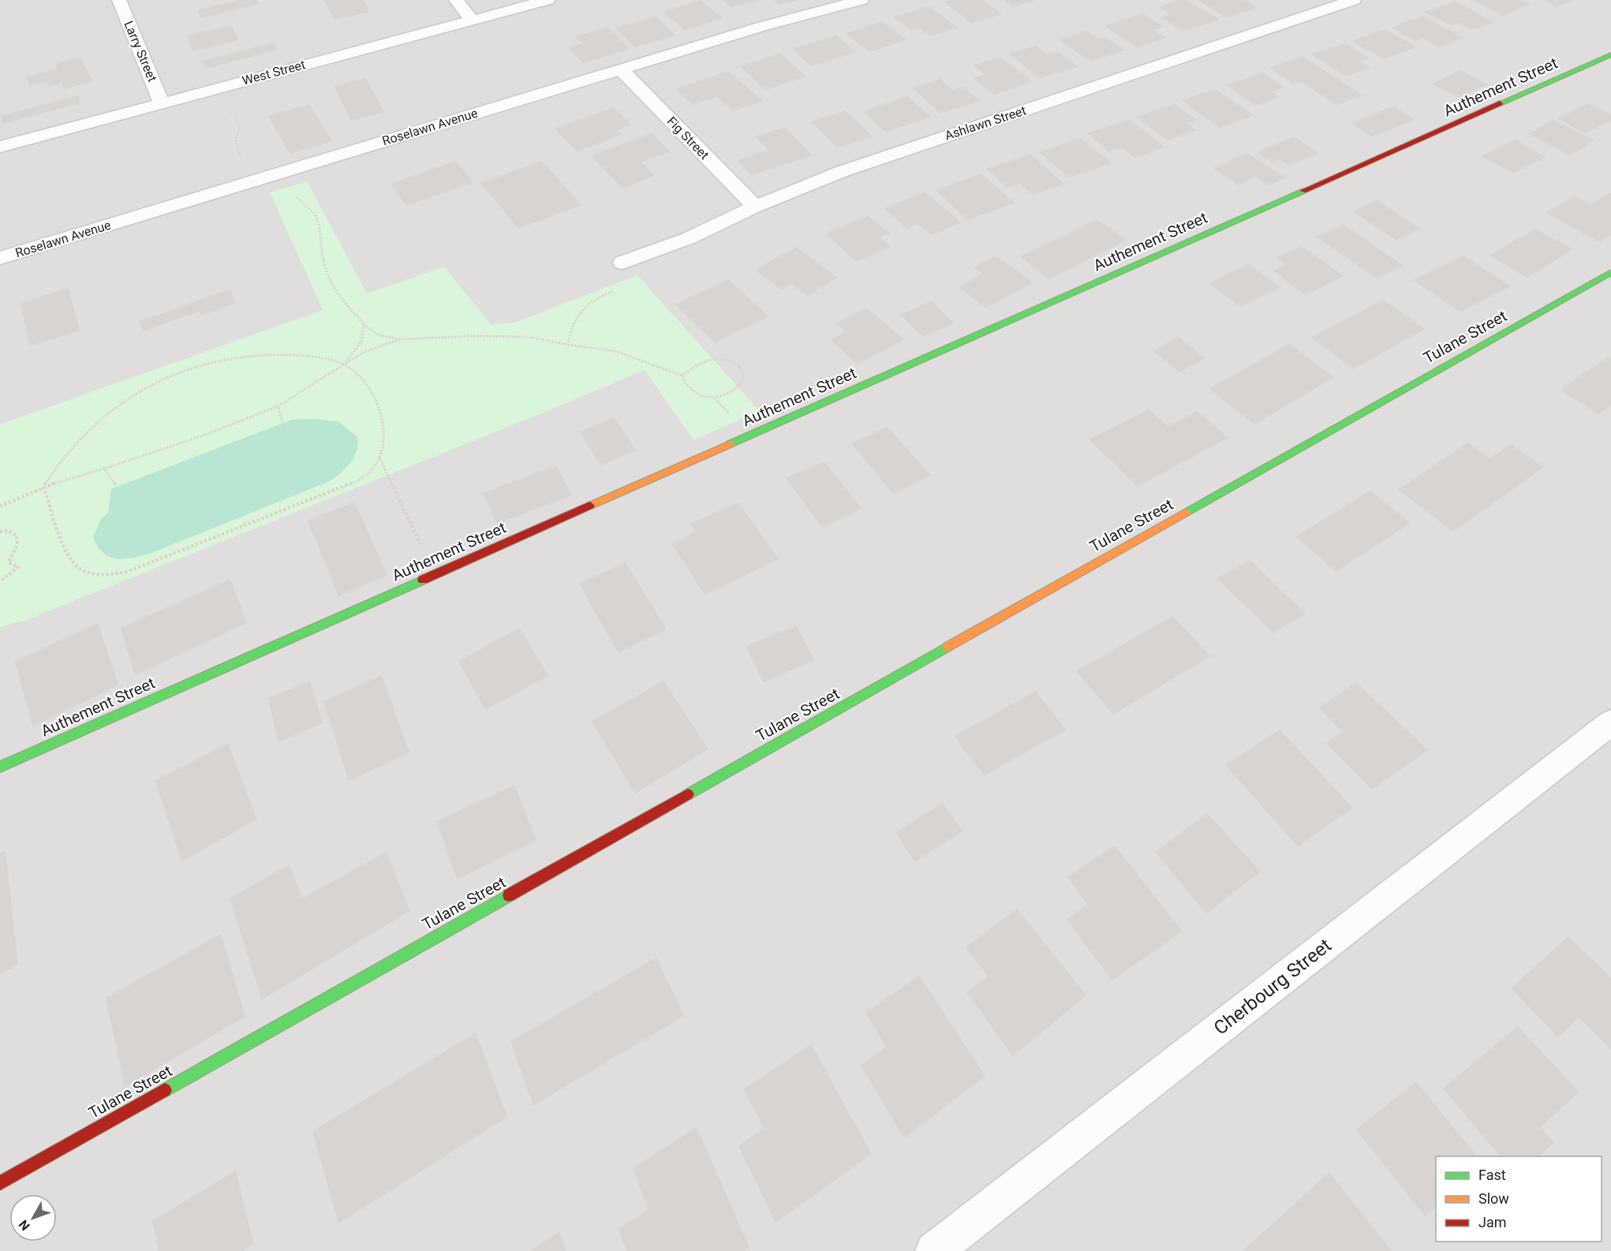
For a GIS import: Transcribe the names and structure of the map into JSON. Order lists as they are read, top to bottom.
{
  "streets": {
    "street": [
      "Larry Street",
      "West Street",
      "Authement Street",
      "Ashlawn Street",
      "Roselawn Avenue",
      "Fig Street",
      "Tulane Street",
      "Cherbourg Street"
    ]
  },
  "crossings": [
    ["Larry Street", "West Street"],
    ["Ashlawn Street", "Fig Street"],
    ["Roselawn Avenue", "Fig Street"]
  ],
  "legend": ["Fast", "Slow", "Jam"],
  "north": "bottom left"
}
